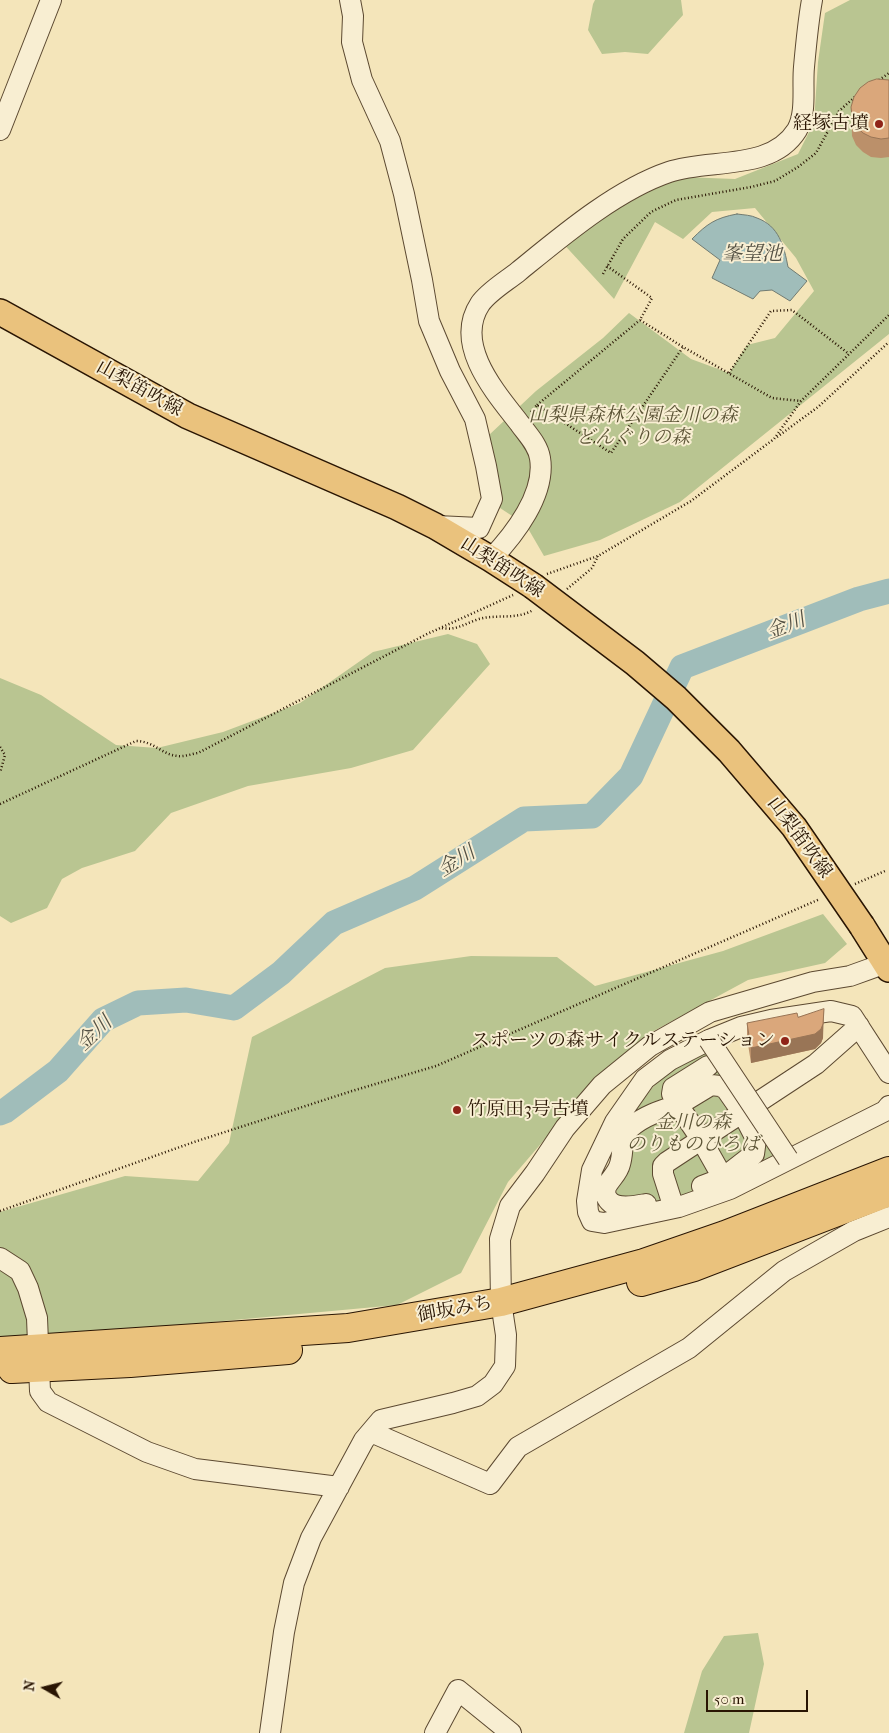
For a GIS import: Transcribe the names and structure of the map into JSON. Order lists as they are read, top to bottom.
{
  "streets": {
    "highway": ["御坂みち"],
    "main road": ["山梨笛吹線"]
  },
  "water": ["峯望池", "金川"],
  "parks": ["山梨県森林公園金川の森 どんぐりの森", "金川の森 のりものひろば"],
  "places": ["経塚古墳", "スポーツの森サイクルステーション", "竹原田3号古墳"],
  "scale_bar": "50 m",
  "north": "left"
}
